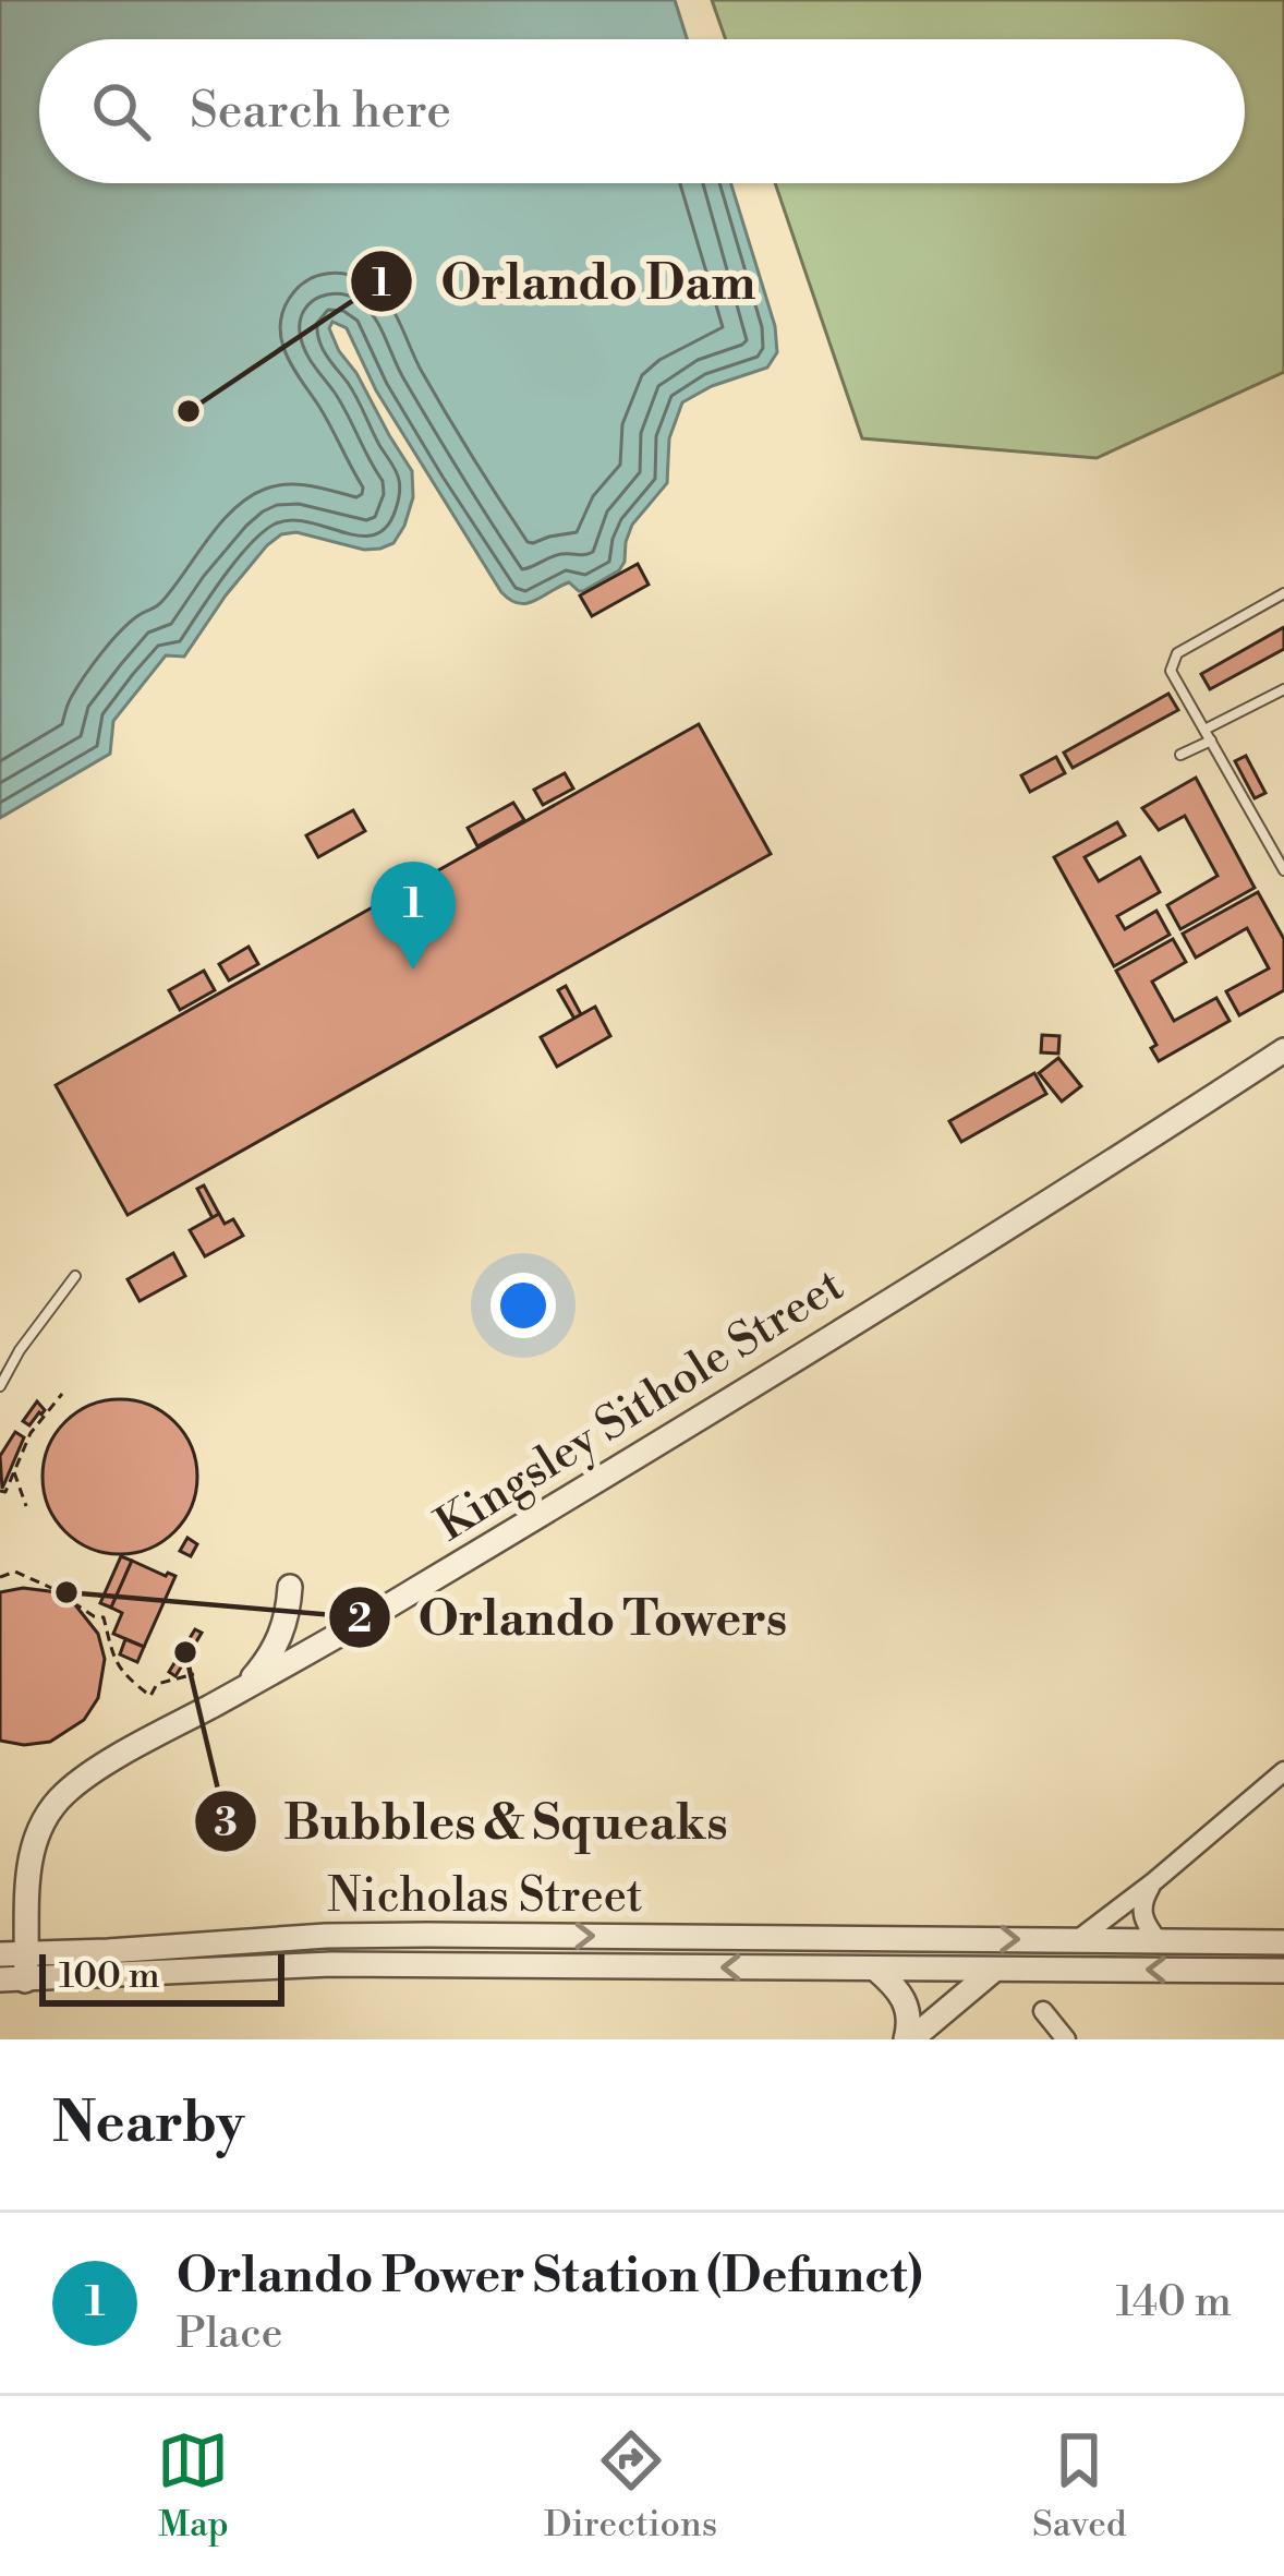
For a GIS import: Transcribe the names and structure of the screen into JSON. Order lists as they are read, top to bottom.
{
  "streets": {
    "street": ["Kingsley Sithole Street", "Nicholas Street"]
  },
  "crossings": [
    ["Kingsley Sithole Street", "Nicholas Street"]
  ],
  "places": ["Orlando Dam", "Orlando Towers", "Bubbles & Squeaks"],
  "scale_bar": "100 m",
  "page": {
    "search": "Search here",
    "pins": "1",
    "scale": "100 m",
    "heading": "Nearby",
    "list": [
      {
        "mark": "1",
        "name": "Orlando Power Station (Defunct)",
        "note": "Place",
        "value": "140 m"
      }
    ],
    "nav": ["Map", "Directions", "Saved"]
  }
}
